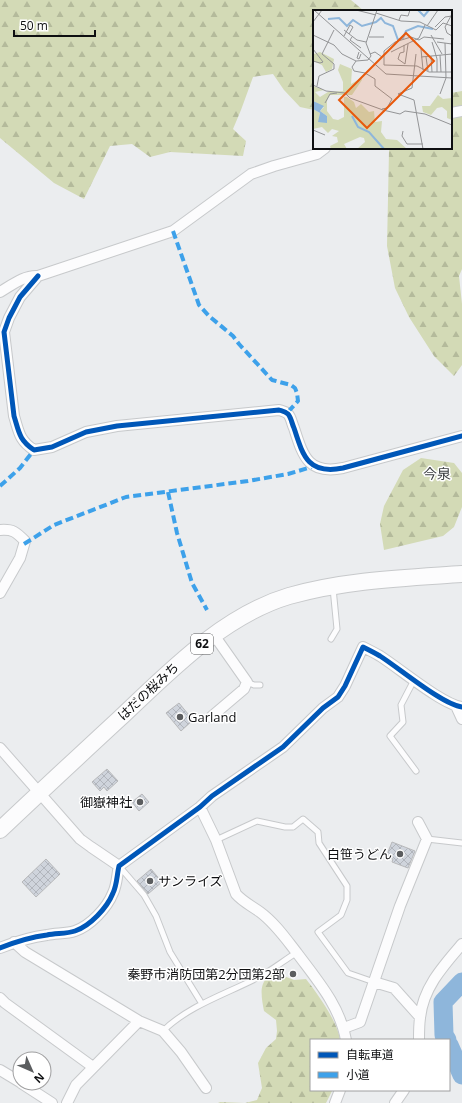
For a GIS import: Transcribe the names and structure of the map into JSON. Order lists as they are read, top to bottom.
{
  "streets": {
    "main road": ["62", "はだの桜みち"]
  },
  "districts": ["今泉"],
  "places": [
    "Garland",
    "御嶽神社",
    "白笹うどん",
    "サンライズ",
    "秦野市消防団第2分団第2部"
  ],
  "legend": ["自転車道", "小道"],
  "scale_bar": "50 m",
  "north": "bottom right"
}
